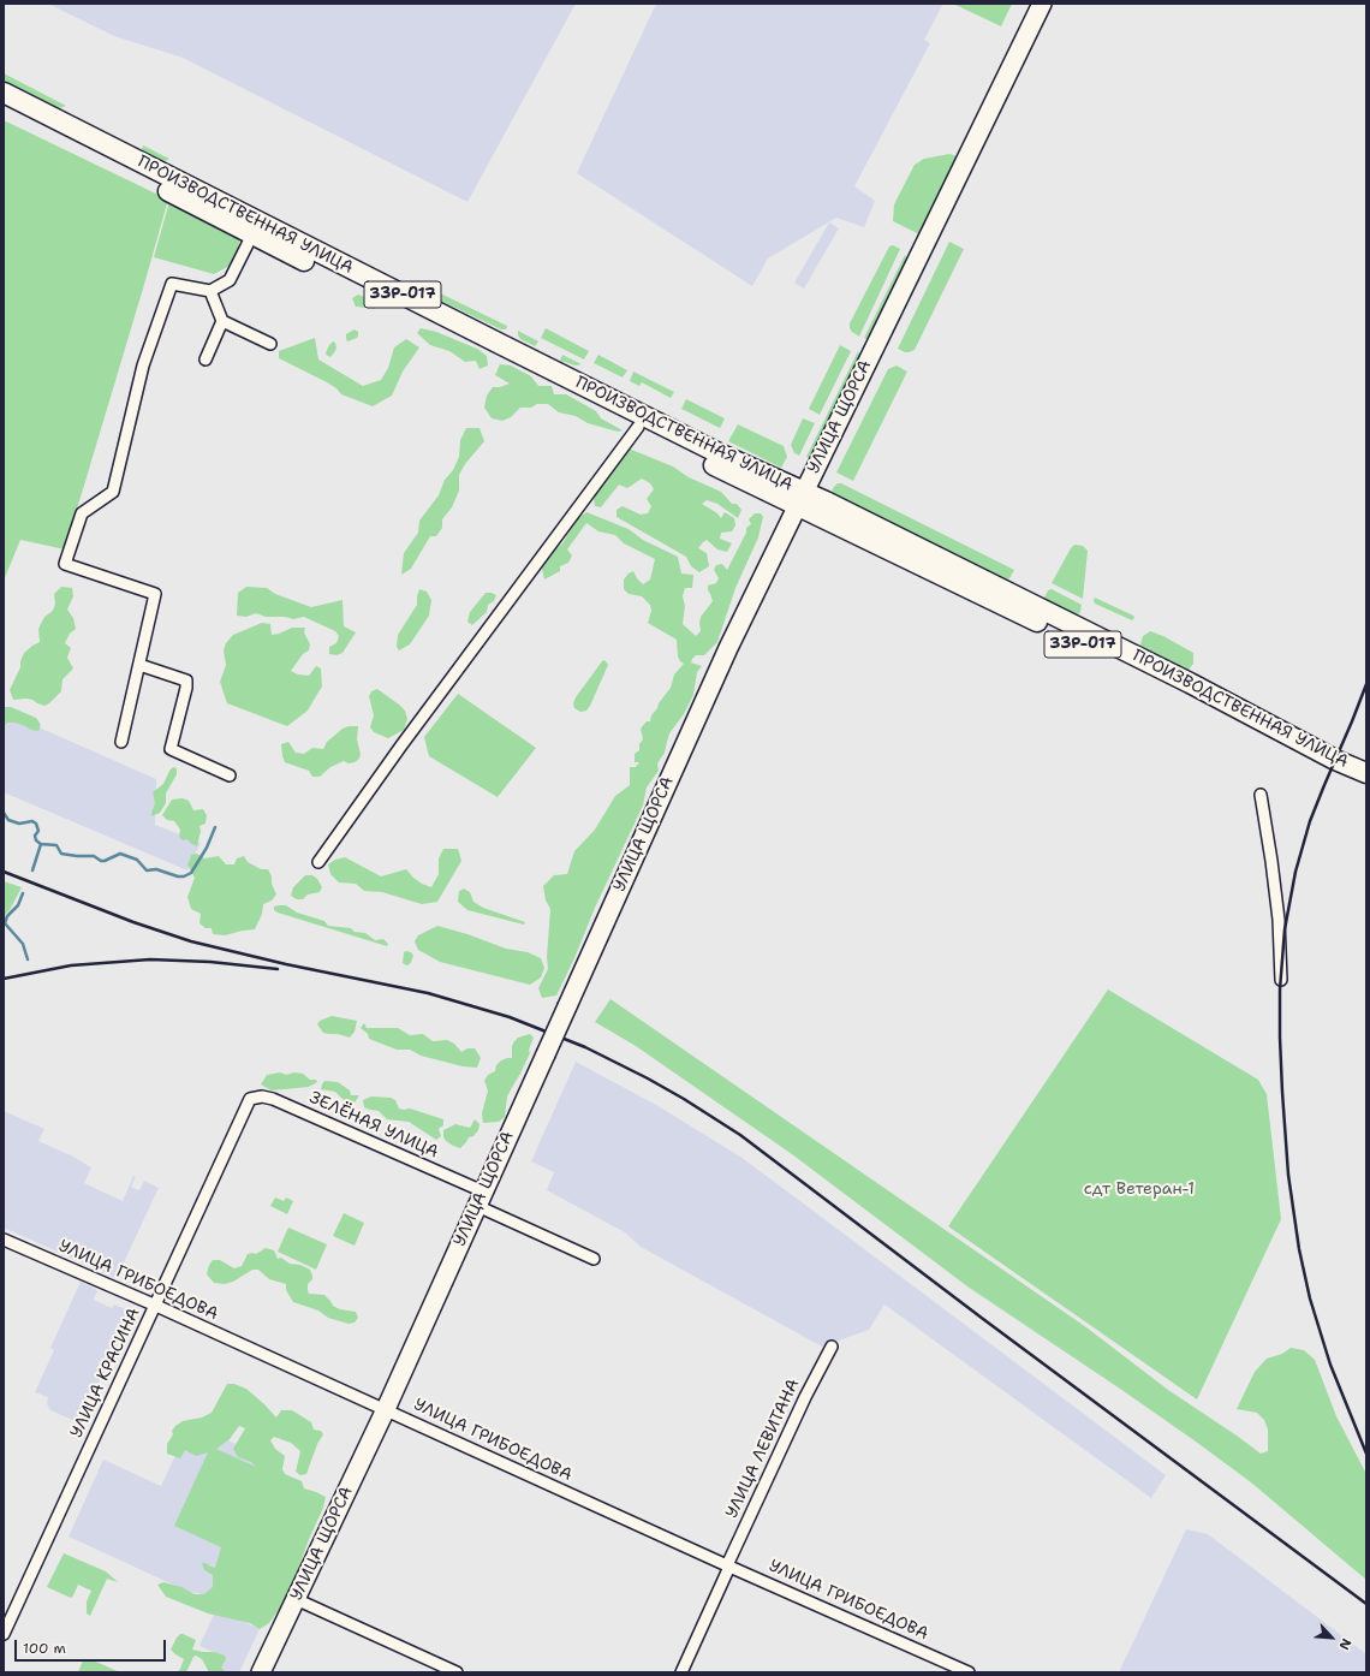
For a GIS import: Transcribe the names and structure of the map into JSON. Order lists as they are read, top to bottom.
{
  "streets": {
    "highway": ["ПРОИЗВОДСТВЕННАЯ УЛИЦА", "33Р-017"],
    "main road": ["УЛИЦА ЩОРСА"],
    "street": [
      "ЗЕЛЁНАЯ УЛИЦА",
      "УЛИЦА ГРИБОЕДОВА",
      "УЛИЦА КРАСИНА",
      "УЛИЦА ЛЕВИТАНА"
    ]
  },
  "crossings": [
    ["ПРОИЗВОДСТВЕННАЯ УЛИЦА", "УЛИЦА ЩОРСА"],
    ["УЛИЦА ЩОРСА", "ЗЕЛЁНАЯ УЛИЦА"],
    ["УЛИЦА ЩОРСА", "УЛИЦА ГРИБОЕДОВА"],
    ["ЗЕЛЁНАЯ УЛИЦА", "УЛИЦА КРАСИНА"],
    ["УЛИЦА ГРИБОЕДОВА", "УЛИЦА КРАСИНА"],
    ["УЛИЦА ГРИБОЕДОВА", "УЛИЦА ЛЕВИТАНА"]
  ],
  "parks": ["сдт Ветеран-1"],
  "scale_bar": "100 m",
  "north": "bottom right"
}
